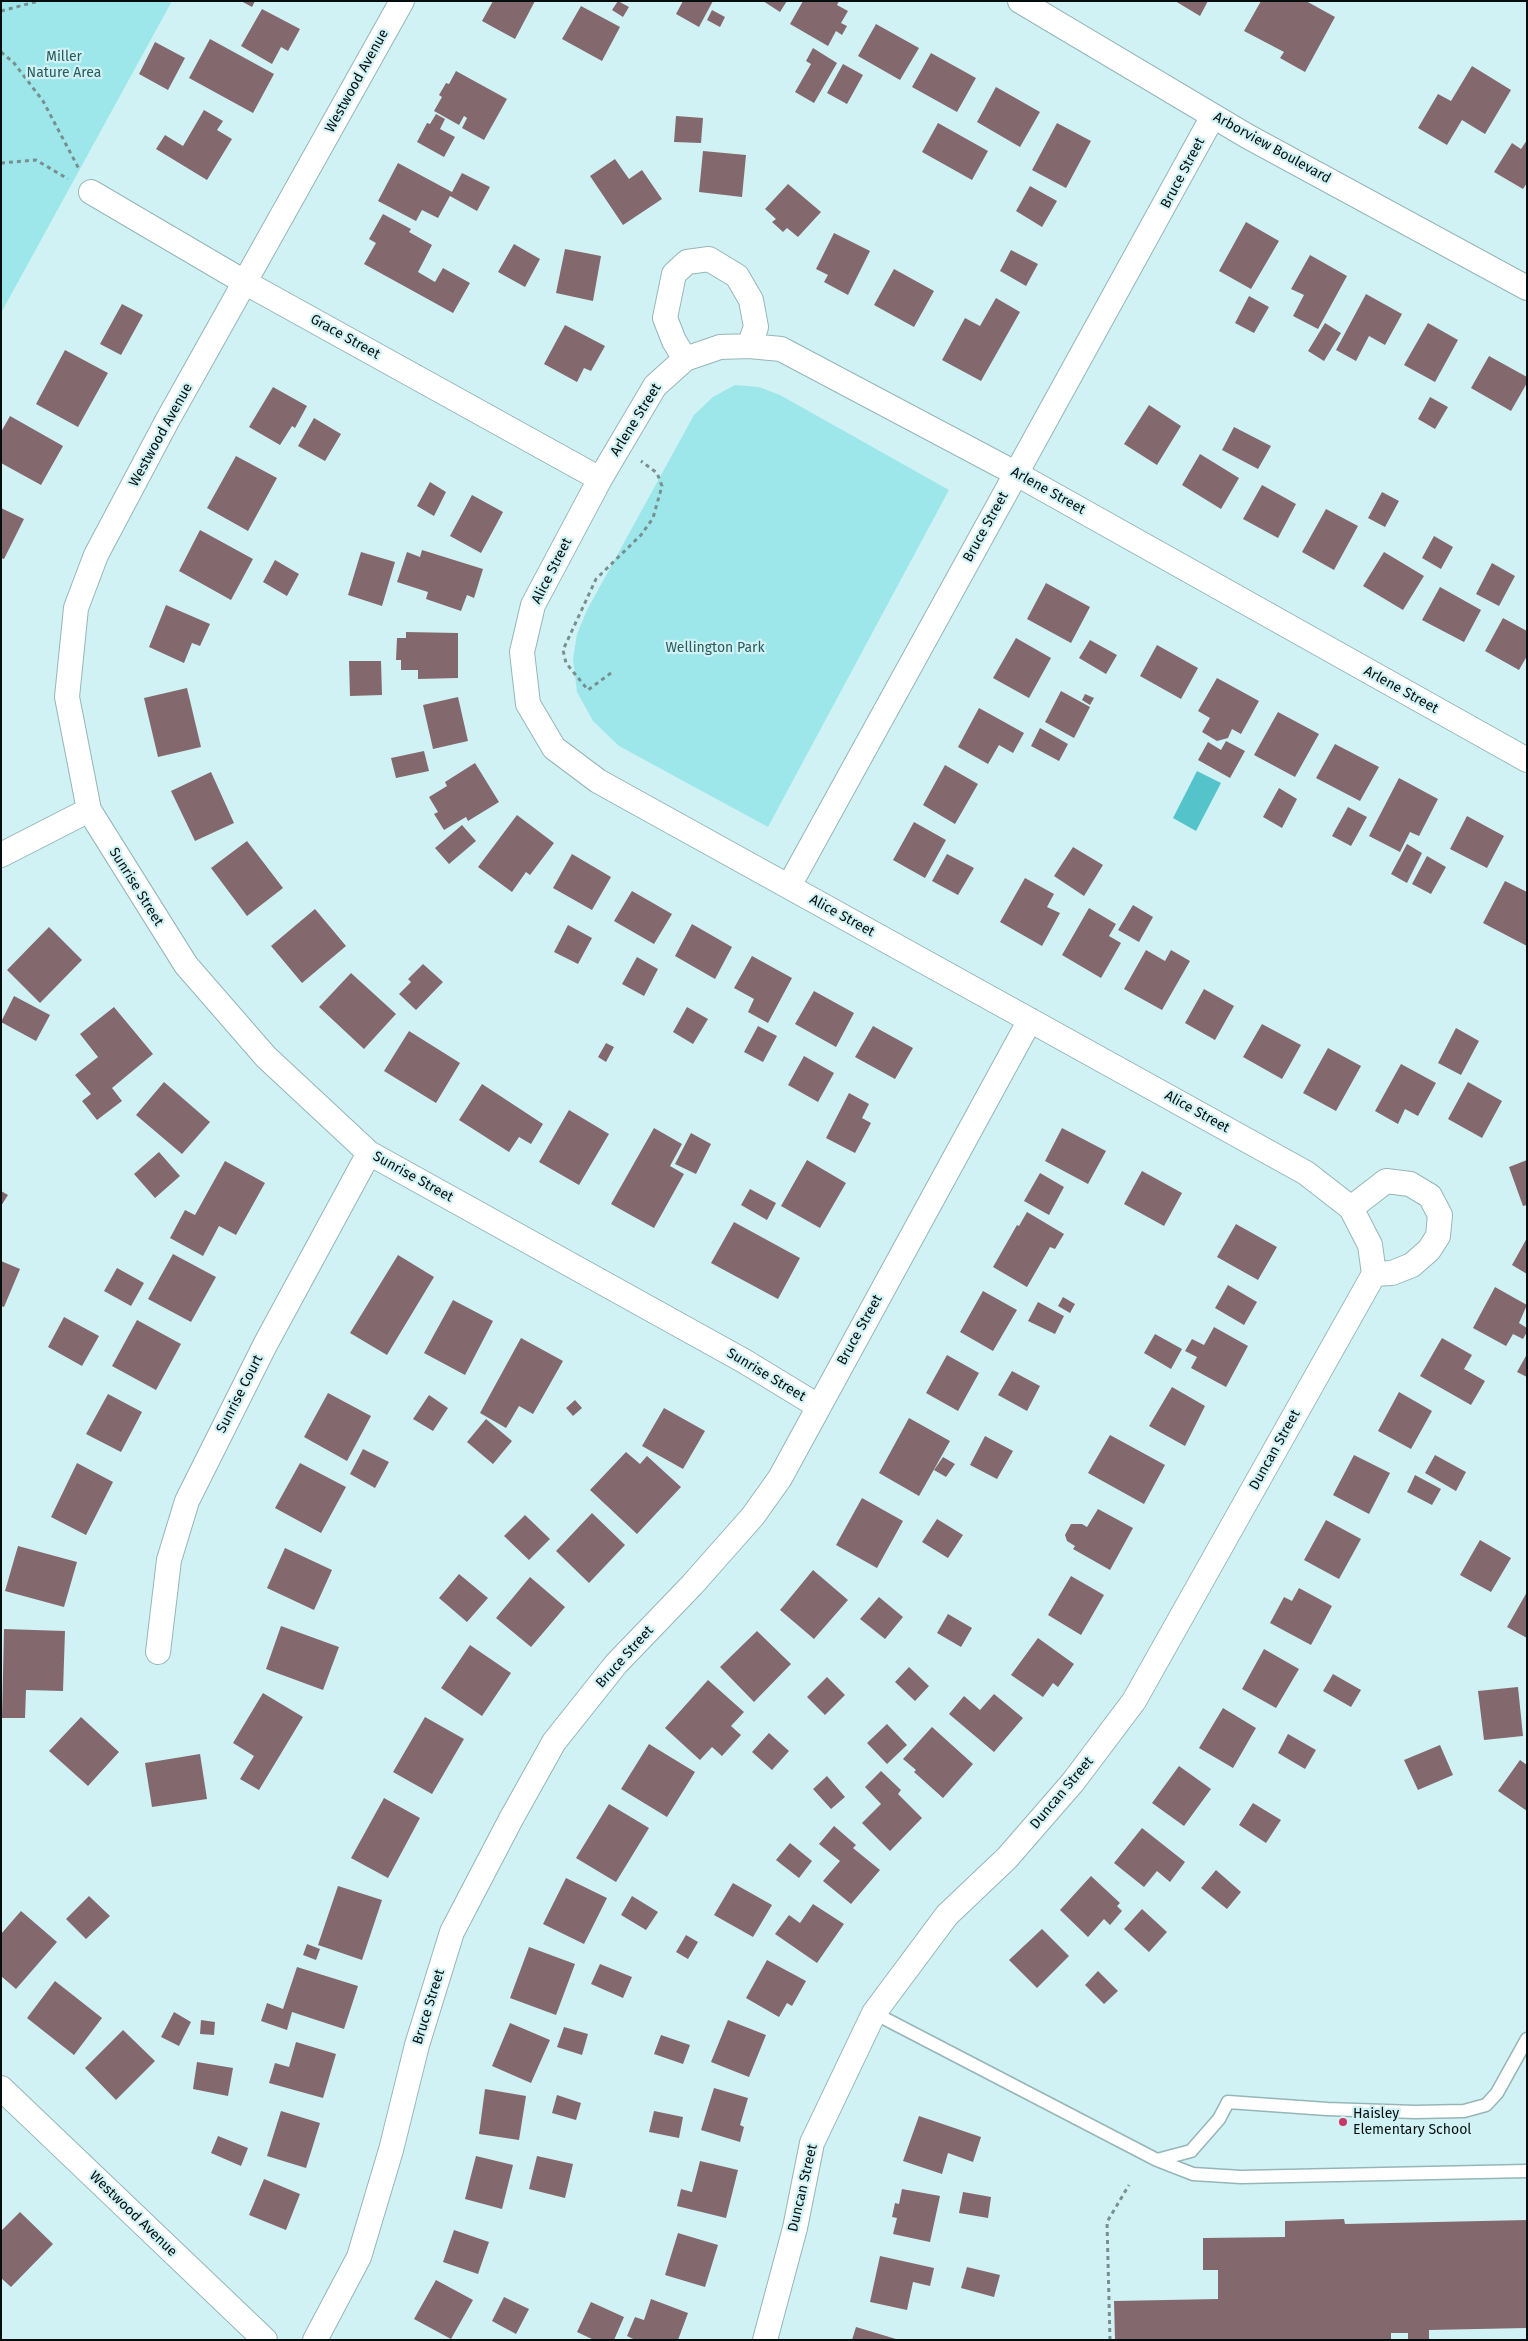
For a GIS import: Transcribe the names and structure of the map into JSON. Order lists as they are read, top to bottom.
{
  "streets": {
    "street": [
      "Westwood Avenue",
      "Arborview Boulevard",
      "Bruce Street",
      "Grace Street",
      "Arlene Street",
      "Alice Street",
      "Sunrise Street",
      "Sunrise Court",
      "Duncan Street"
    ]
  },
  "crossings": [
    ["Westwood Avenue", "Grace Street"],
    ["Westwood Avenue", "Sunrise Street"],
    ["Arborview Boulevard", "Bruce Street"],
    ["Bruce Street", "Arlene Street"],
    ["Bruce Street", "Alice Street"],
    ["Bruce Street", "Sunrise Street"],
    ["Grace Street", "Arlene Street"],
    ["Grace Street", "Alice Street"],
    ["Arlene Street", "Alice Street"],
    ["Alice Street", "Duncan Street"],
    ["Sunrise Street", "Sunrise Court"]
  ],
  "parks": ["Miller Nature Area", "Wellington Park"],
  "places": ["Haisley Elementary School"]
}
